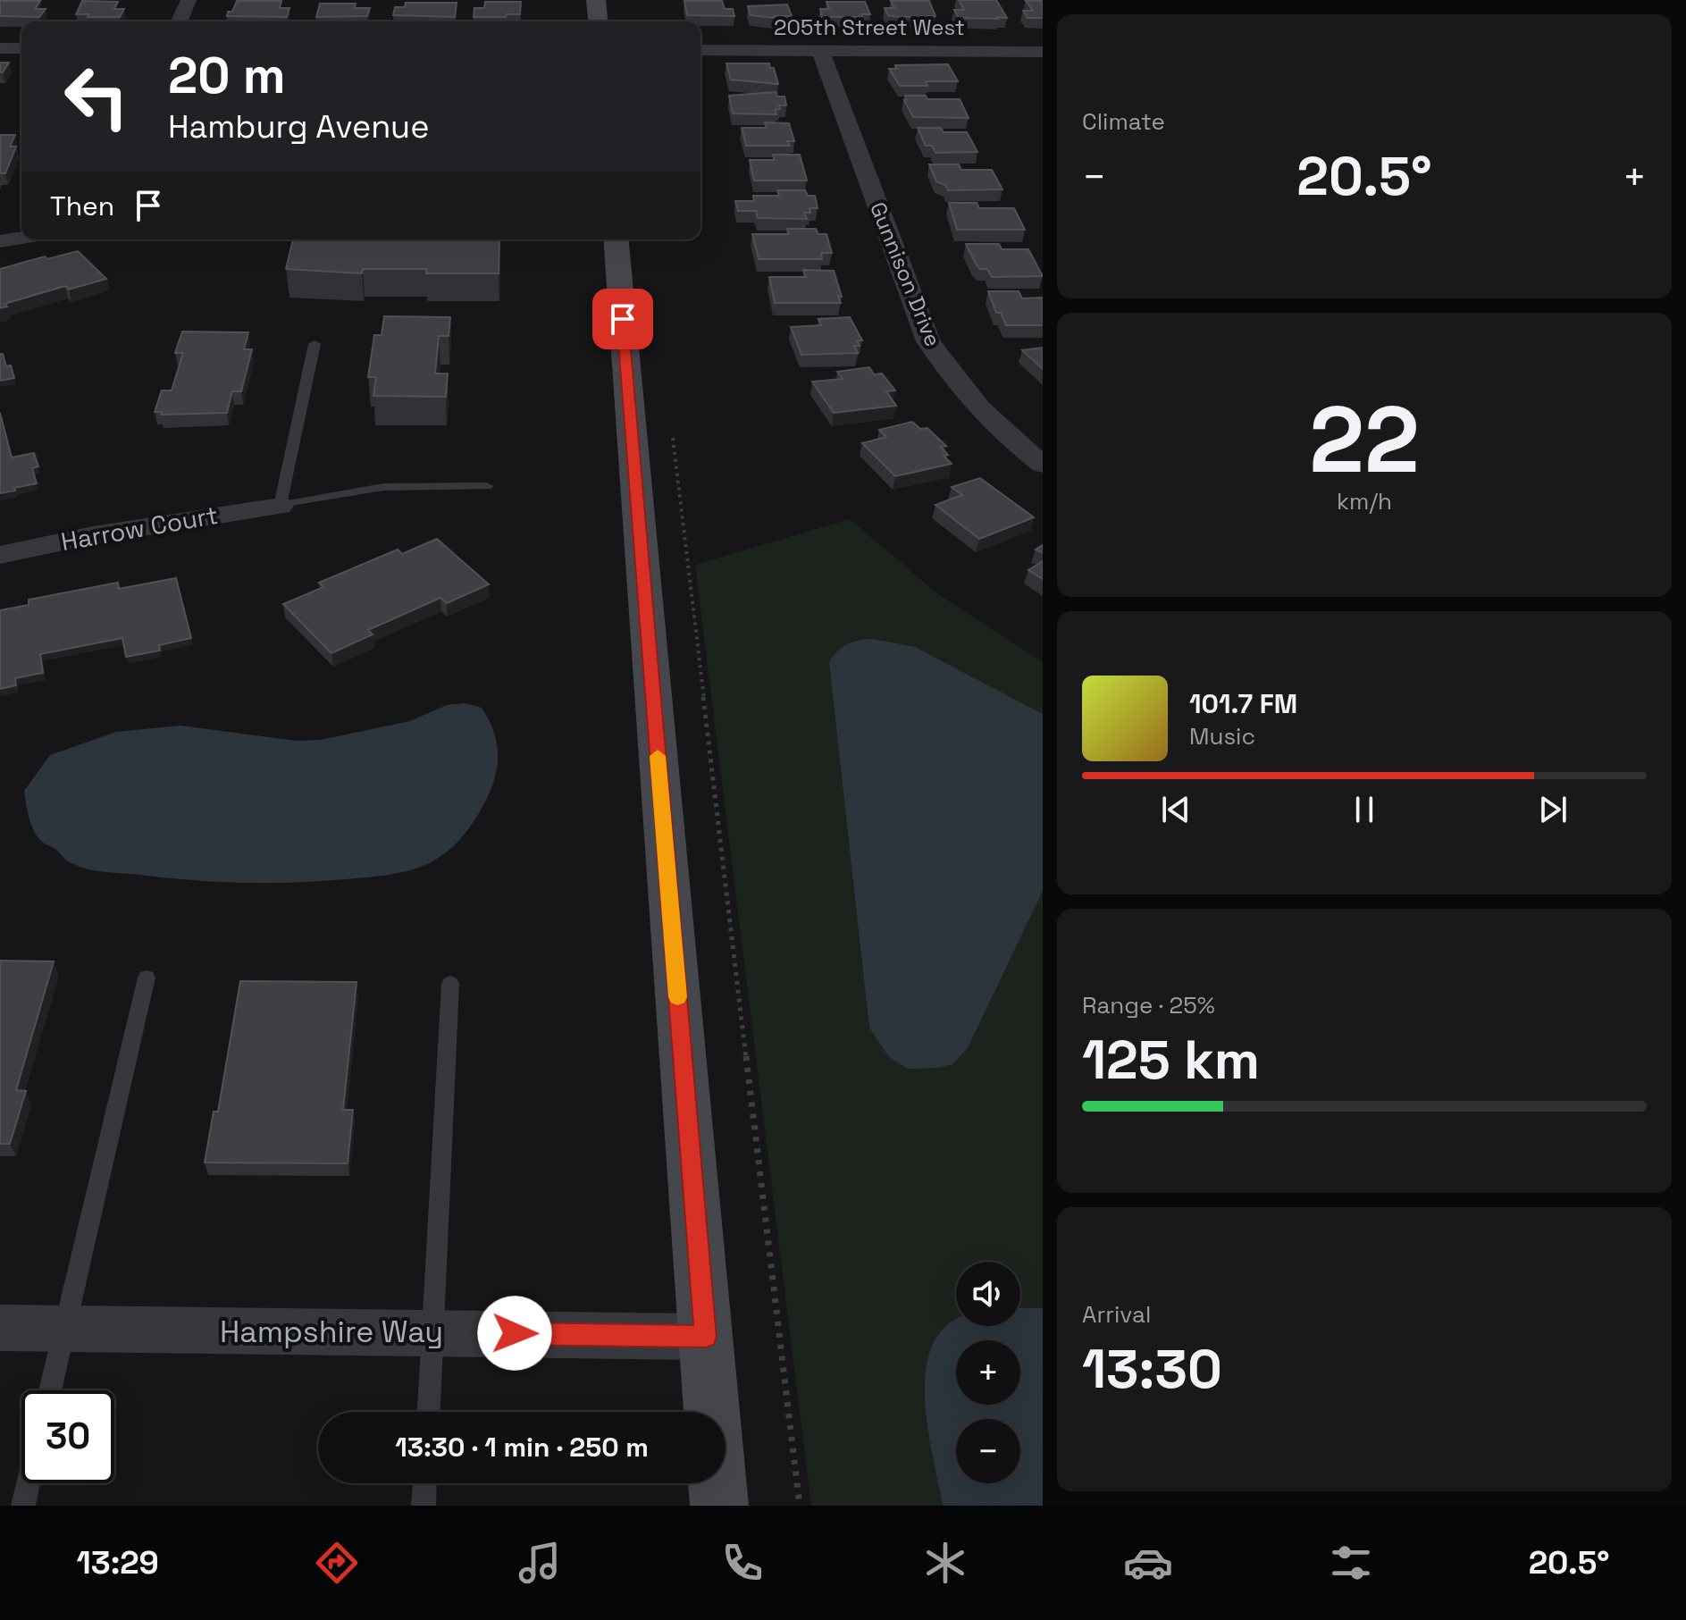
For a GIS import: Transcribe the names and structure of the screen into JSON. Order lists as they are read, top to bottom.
{
  "streets": {
    "street": [
      "205th Street West",
      "Gunnison Drive",
      "Harrow Court",
      "Hampshire Way"
    ]
  },
  "crossings": [
    ["205th Street West", "Gunnison Drive"]
  ],
  "page": {
    "tile": [
      "Climate",
      ["22", "km/h"],
      ["Range · 25%", "125 km"],
      ["Arrival", "13:30"]
    ],
    "turn": ["20 m", "Hamburg Avenue"],
    "heat": ["−", "20.5°", "+"],
    "then": "Then",
    "song": ["101.7 FM", "Music"],
    "map_buttons": ["+", "−"],
    "limit": "30",
    "trip": "13:30 · 1 min · 250 m",
    "tabs": ["13:29", "20.5°"]
  }
}
